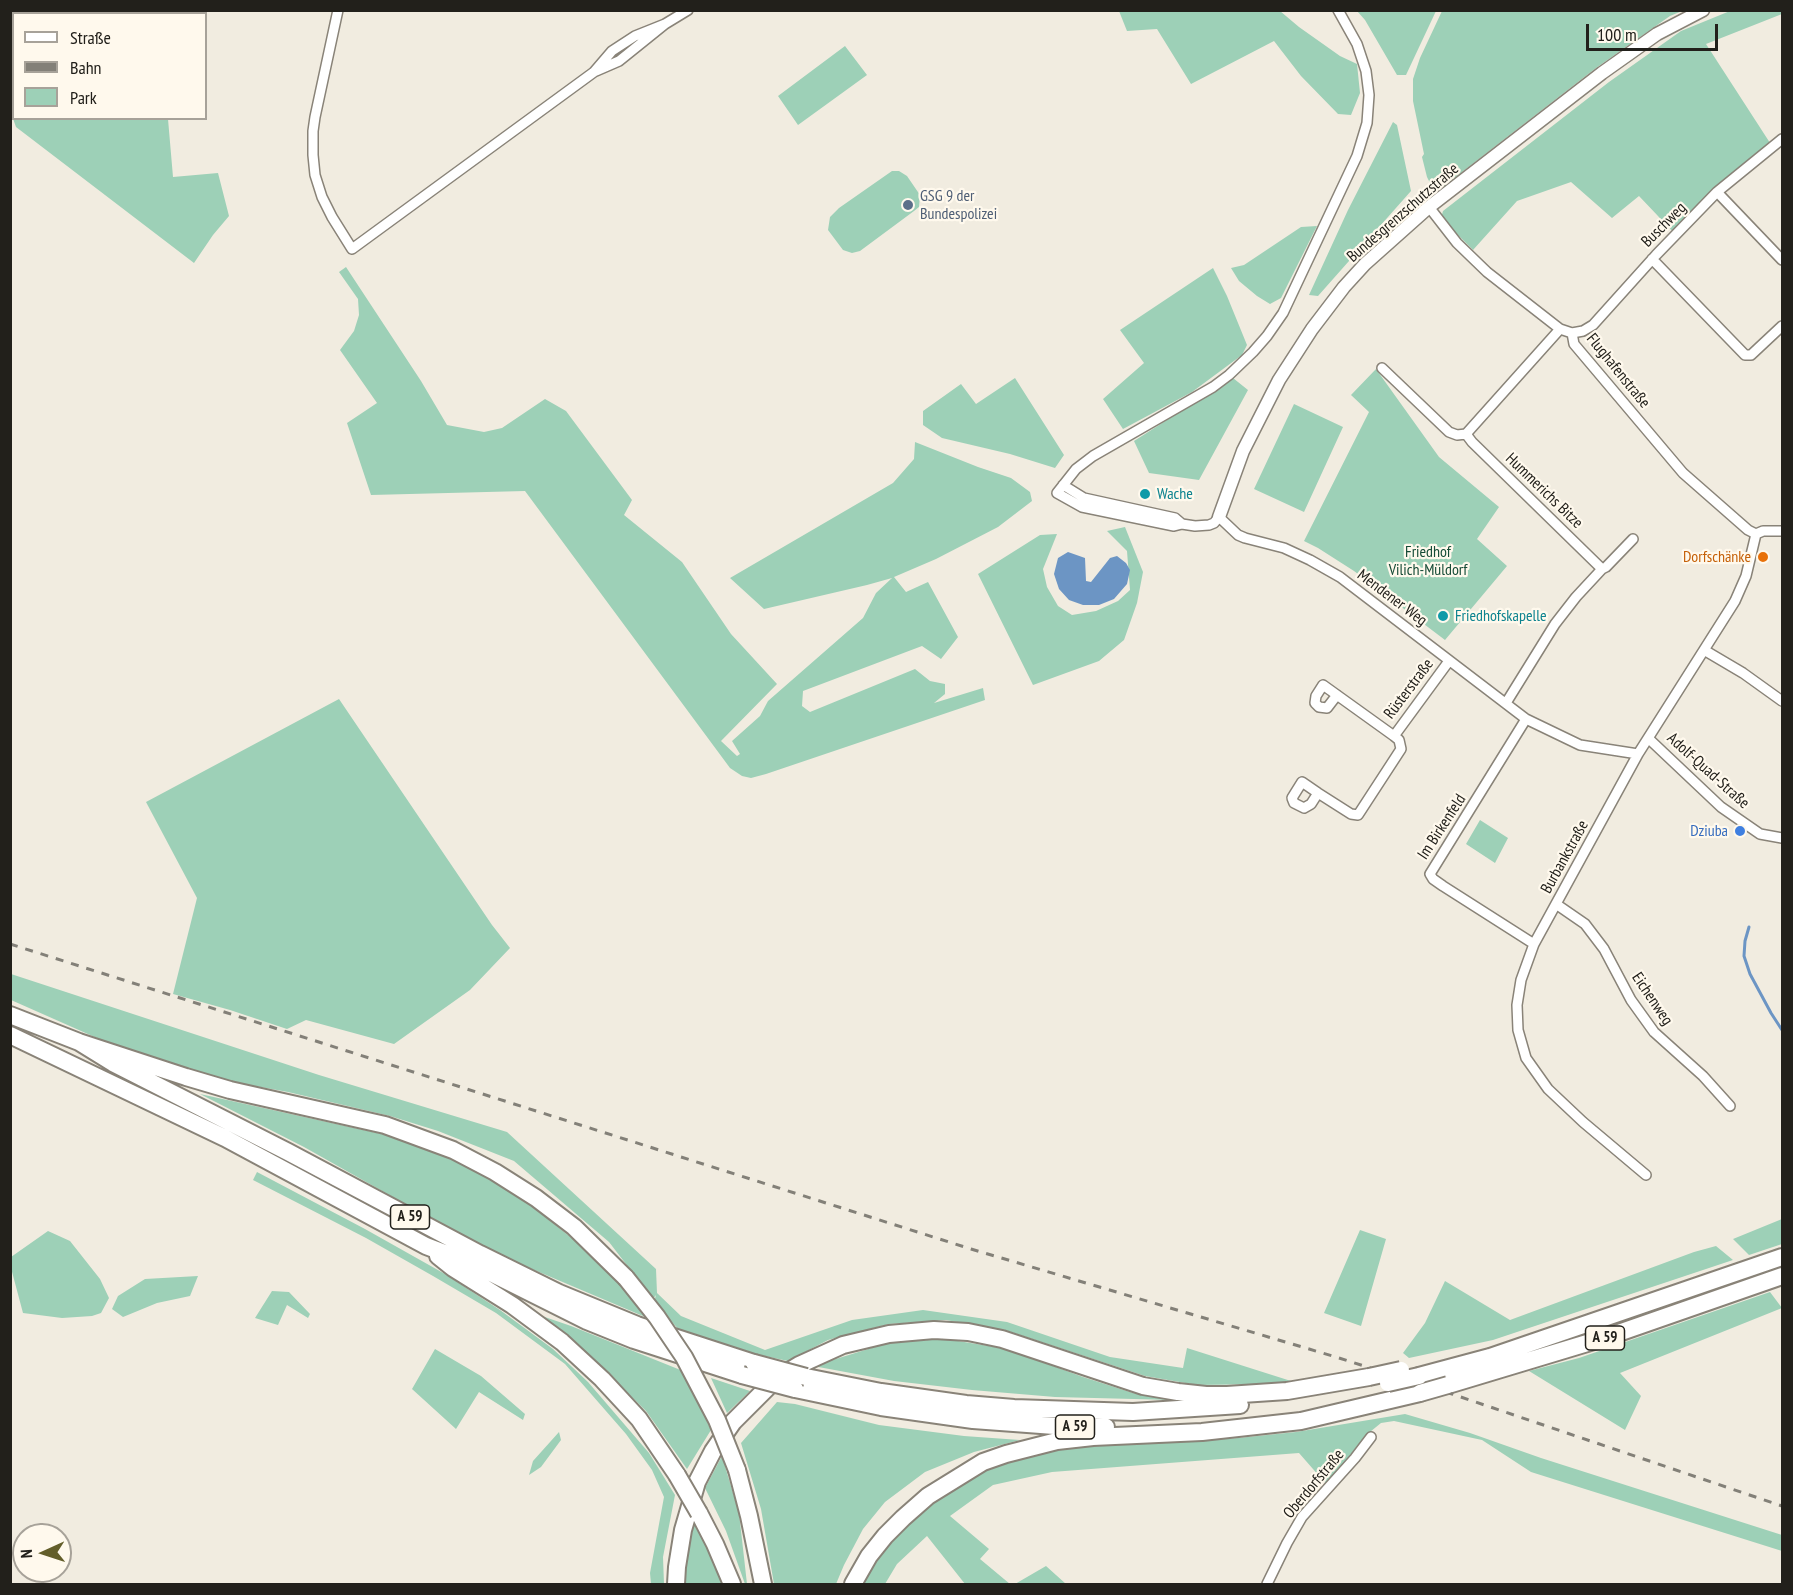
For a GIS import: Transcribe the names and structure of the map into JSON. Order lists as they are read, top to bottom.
{
  "streets": {
    "highway": ["A 59"],
    "street": [
      "Bundesgrenzschutzstraße",
      "Buschweg",
      "Flughafenstraße",
      "Hummerichs Bitze",
      "Mendener Weg",
      "Rüsterstraße",
      "Adolf-Quad-Straße",
      "Im Birkenfeld",
      "Burbankstraße",
      "Eichenweg",
      "Oberdorfstraße"
    ]
  },
  "crossings": [
    ["Bundesgrenzschutzstraße", "Flughafenstraße"],
    ["Bundesgrenzschutzstraße", "Mendener Weg"],
    ["Buschweg", "Flughafenstraße"],
    ["Flughafenstraße", "Burbankstraße"],
    ["Mendener Weg", "Rüsterstraße"],
    ["Mendener Weg", "Im Birkenfeld"],
    ["Mendener Weg", "Burbankstraße"],
    ["Adolf-Quad-Straße", "Burbankstraße"],
    ["Im Birkenfeld", "Burbankstraße"],
    ["Burbankstraße", "Eichenweg"]
  ],
  "parks": ["Friedhof Vilich-Müldorf"],
  "places": [
    "GSG 9 der Bundespolizei",
    "Wache",
    "Dorfschänke",
    "Friedhofskapelle",
    "Dziuba"
  ],
  "legend": ["Straße", "Bahn", "Park"],
  "scale_bar": "100 m",
  "north": "left"
}
